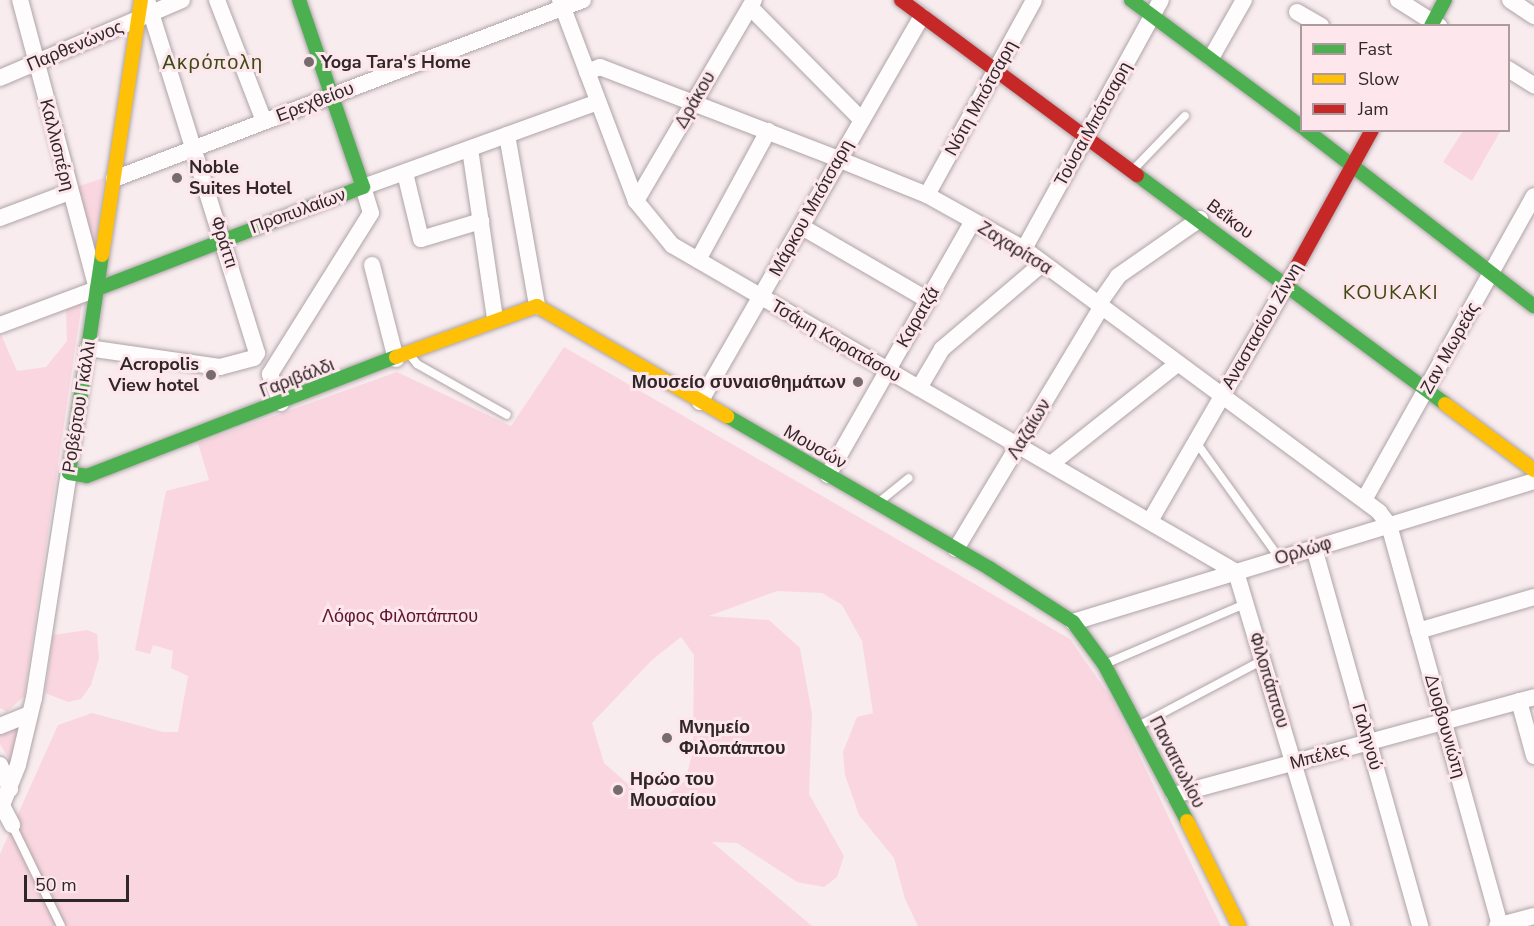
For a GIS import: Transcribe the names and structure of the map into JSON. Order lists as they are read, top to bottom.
{
  "streets": {
    "street": [
      "Παρθενώνος",
      "Νότη Μπότσαρη",
      "Δράκου",
      "Ερεχθείου",
      "Τούσα Μπότσαρη",
      "Καλλισπέρη",
      "Μάρκου Μπότσαρη",
      "Προπυλαίων",
      "Βεΐκου",
      "Φράττι",
      "Ζαχαρίτσα",
      "Καρατζά",
      "Αναστασίου Ζίννη",
      "Τσάμη Καρατάσου",
      "Ζαν Μωρεάς",
      "Γαριβάλδι",
      "Ροβέρτου Γκάλλι",
      "Λαζαίων",
      "Μουσών",
      "Ορλώφ",
      "Φιλοπάππου",
      "Δυοβουνιώτη",
      "Γαληνού",
      "Μπέλες",
      "Παναιτωλίου"
    ]
  },
  "crossings": [
    ["Παρθενώνος", "Καλλισπέρη"],
    ["Παρθενώνος", "Φράττι"],
    ["Παρθενώνος", "Ροβέρτου Γκάλλι"],
    ["Νότη Μπότσαρη", "Βεΐκου"],
    ["Νότη Μπότσαρη", "Ζαχαρίτσα"],
    ["Δράκου", "Ζαχαρίτσα"],
    ["Δράκου", "Τσάμη Καρατάσου"],
    ["Ερεχθείου", "Φράττι"],
    ["Ερεχθείου", "Τσάμη Καρατάσου"],
    ["Ερεχθείου", "Ροβέρτου Γκάλλι"],
    ["Τούσα Μπότσαρη", "Βεΐκου"],
    ["Τούσα Μπότσαρη", "Ζαχαρίτσα"],
    ["Καλλισπέρη", "Προπυλαίων"],
    ["Καλλισπέρη", "Ροβέρτου Γκάλλι"],
    ["Μάρκου Μπότσαρη", "Βεΐκου"],
    ["Μάρκου Μπότσαρη", "Ζαχαρίτσα"],
    ["Μάρκου Μπότσαρη", "Τσάμη Καρατάσου"],
    ["Μάρκου Μπότσαρη", "Μουσών"],
    ["Προπυλαίων", "Φράττι"],
    ["Προπυλαίων", "Τσάμη Καρατάσου"],
    ["Προπυλαίων", "Ροβέρτου Γκάλλι"],
    ["Βεΐκου", "Αναστασίου Ζίννη"],
    ["Βεΐκου", "Ζαν Μωρεάς"],
    ["Βεΐκου", "Λαζαίων"],
    ["Φράττι", "Ροβέρτου Γκάλλι"],
    ["Ζαχαρίτσα", "Καρατζά"],
    ["Ζαχαρίτσα", "Αναστασίου Ζίννη"],
    ["Ζαχαρίτσα", "Τσάμη Καρατάσου"],
    ["Ζαχαρίτσα", "Ζαν Μωρεάς"],
    ["Ζαχαρίτσα", "Λαζαίων"],
    ["Ζαχαρίτσα", "Ορλώφ"],
    ["Ζαχαρίτσα", "Δυοβουνιώτη"],
    ["Καρατζά", "Τσάμη Καρατάσου"],
    ["Καρατζά", "Μουσών"],
    ["Αναστασίου Ζίννη", "Τσάμη Καρατάσου"],
    ["Τσάμη Καρατάσου", "Λαζαίων"],
    ["Τσάμη Καρατάσου", "Ορλώφ"],
    ["Τσάμη Καρατάσου", "Φιλοπάππου"],
    ["Γαριβάλδι", "Ροβέρτου Γκάλλι"],
    ["Γαριβάλδι", "Μουσών"],
    ["Λαζαίων", "Μουσών"],
    ["Μουσών", "Ορλώφ"],
    ["Μουσών", "Παναιτωλίου"],
    ["Ορλώφ", "Φιλοπάππου"],
    ["Ορλώφ", "Δυοβουνιώτη"],
    ["Ορλώφ", "Γαληνού"],
    ["Ορλώφ", "Παναιτωλίου"],
    ["Φιλοπάππου", "Μπέλες"],
    ["Δυοβουνιώτη", "Μπέλες"],
    ["Γαληνού", "Μπέλες"],
    ["Μπέλες", "Παναιτωλίου"]
  ],
  "districts": ["Ακρόπολη", "KOUKAKI"],
  "parks": ["Λόφος Φιλοπάππου"],
  "places": [
    "Yoga Tara's Home",
    "Noble Suites Hotel",
    "Acropolis View hotel",
    "Μουσείο συναισθημάτων",
    "Μνημείο Φιλοπάππου",
    "Ηρώο του Μουσαίου"
  ],
  "legend": ["Fast", "Slow", "Jam"],
  "scale_bar": "50 m"
}
